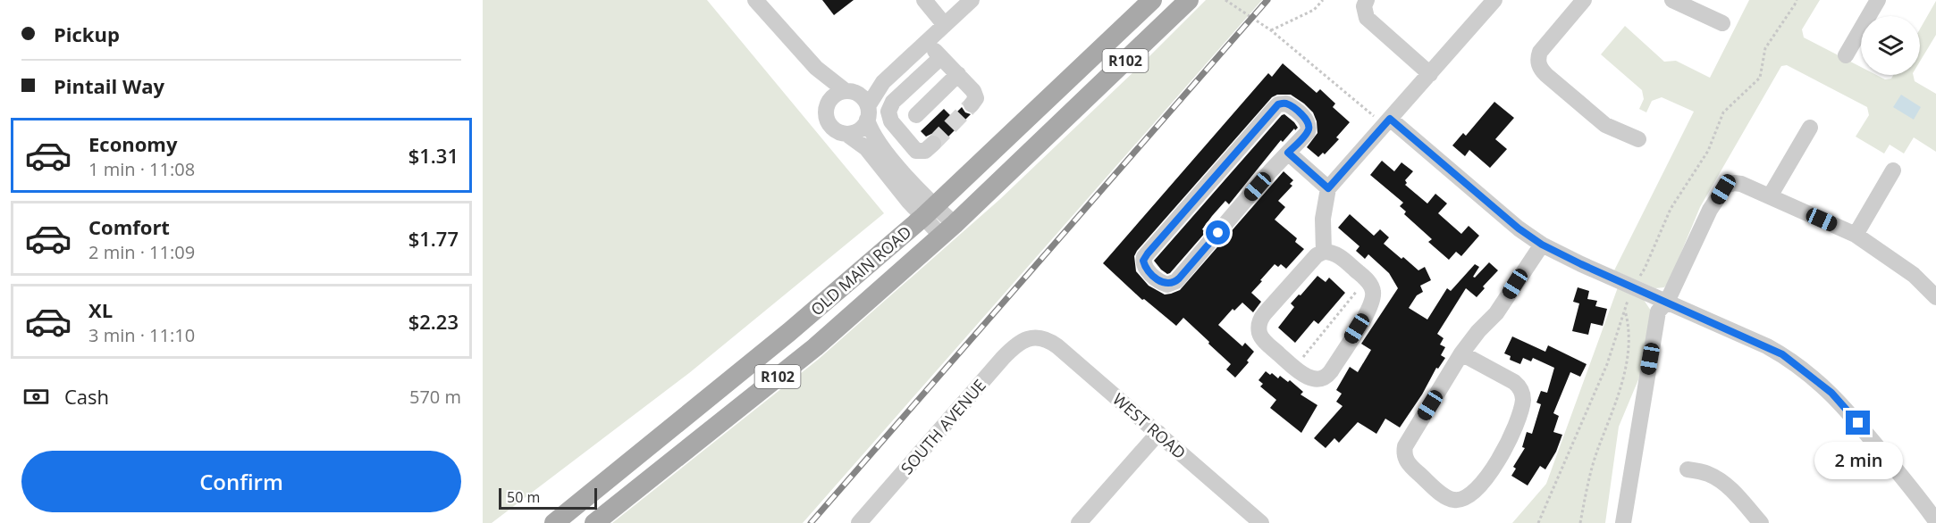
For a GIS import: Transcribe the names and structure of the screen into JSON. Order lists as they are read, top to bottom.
{
  "streets": {
    "main road": ["R102", "OLD MAIN ROAD"],
    "street": ["WEST ROAD", "SOUTH AVENUE"]
  },
  "crossings": [
    ["WEST ROAD", "SOUTH AVENUE"]
  ],
  "scale_bar": "50 m",
  "page": {
    "banner": ["Pickup", "Pintail Way"],
    "list": [
      {
        "name": "Economy",
        "note": "1 min · 11:08",
        "value": "$1.31"
      },
      {
        "name": "Comfort",
        "note": "2 min · 11:09",
        "value": "$1.77"
      },
      {
        "name": "XL",
        "note": "3 min · 11:10",
        "value": "$2.23"
      }
    ],
    "pay": ["Cash", "570 m"],
    "buttons": "Confirm",
    "bubble": "2 min",
    "scale": "50 m"
  }
}
